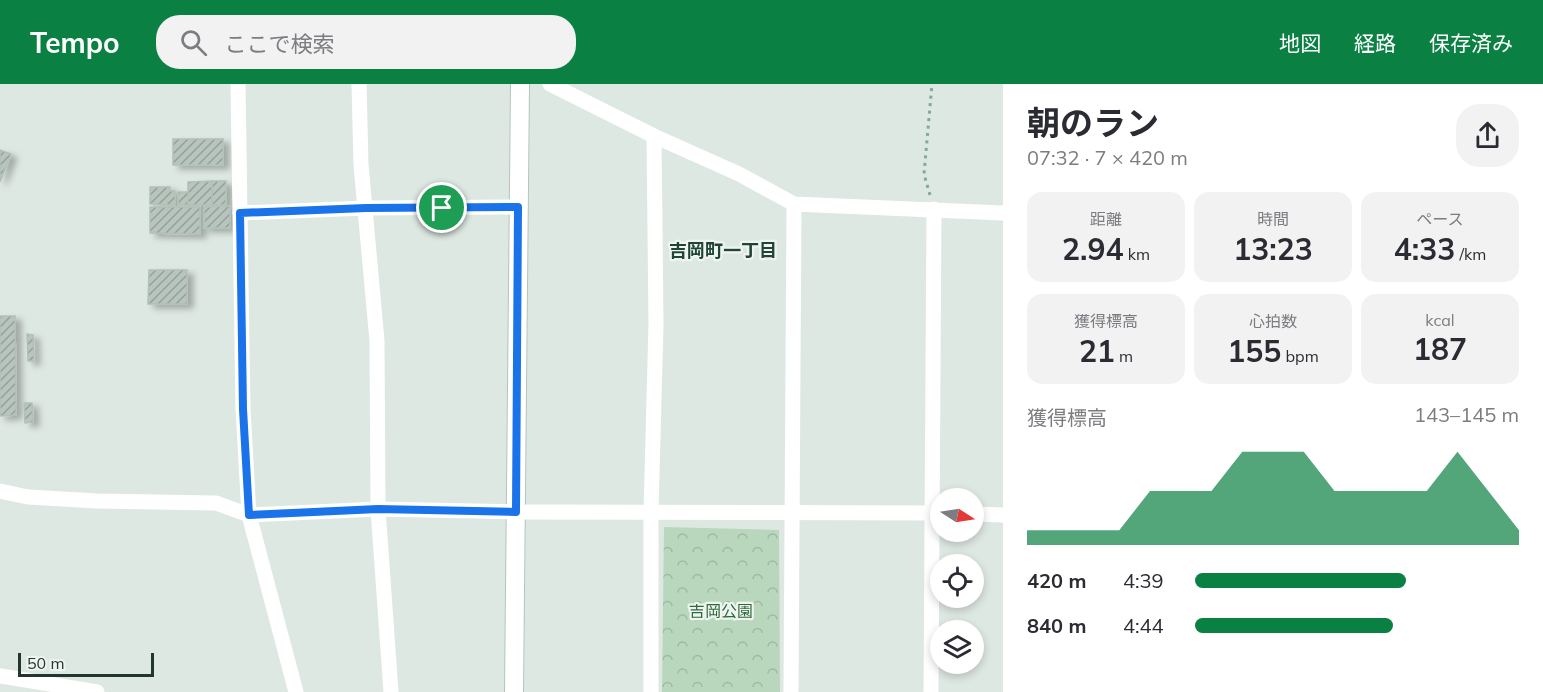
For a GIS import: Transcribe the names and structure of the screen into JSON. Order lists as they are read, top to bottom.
{
  "districts": ["吉岡町一丁目"],
  "parks": ["吉岡公園"],
  "scale_bar": "50 m",
  "north": "right",
  "page": {
    "header": "Tempo",
    "search": "ここで検索",
    "nav": ["地図", "経路", "保存済み"],
    "heading": ["朝のラン", "07:32 · 7 × 420 m"],
    "stats": [
      ["距離", "2.94 km"],
      ["時間", "13:23"],
      ["ペース", "4:33 /km"],
      ["獲得標高", "21 m"],
      ["心拍数", "155 bpm"],
      ["kcal", "187"]
    ],
    "chart": ["獲得標高", "143–145 m"],
    "list": [
      {
        "name": "420 m",
        "note": "4:39"
      },
      {
        "name": "840 m",
        "note": "4:44"
      }
    ],
    "scale": "50 m"
  }
}
